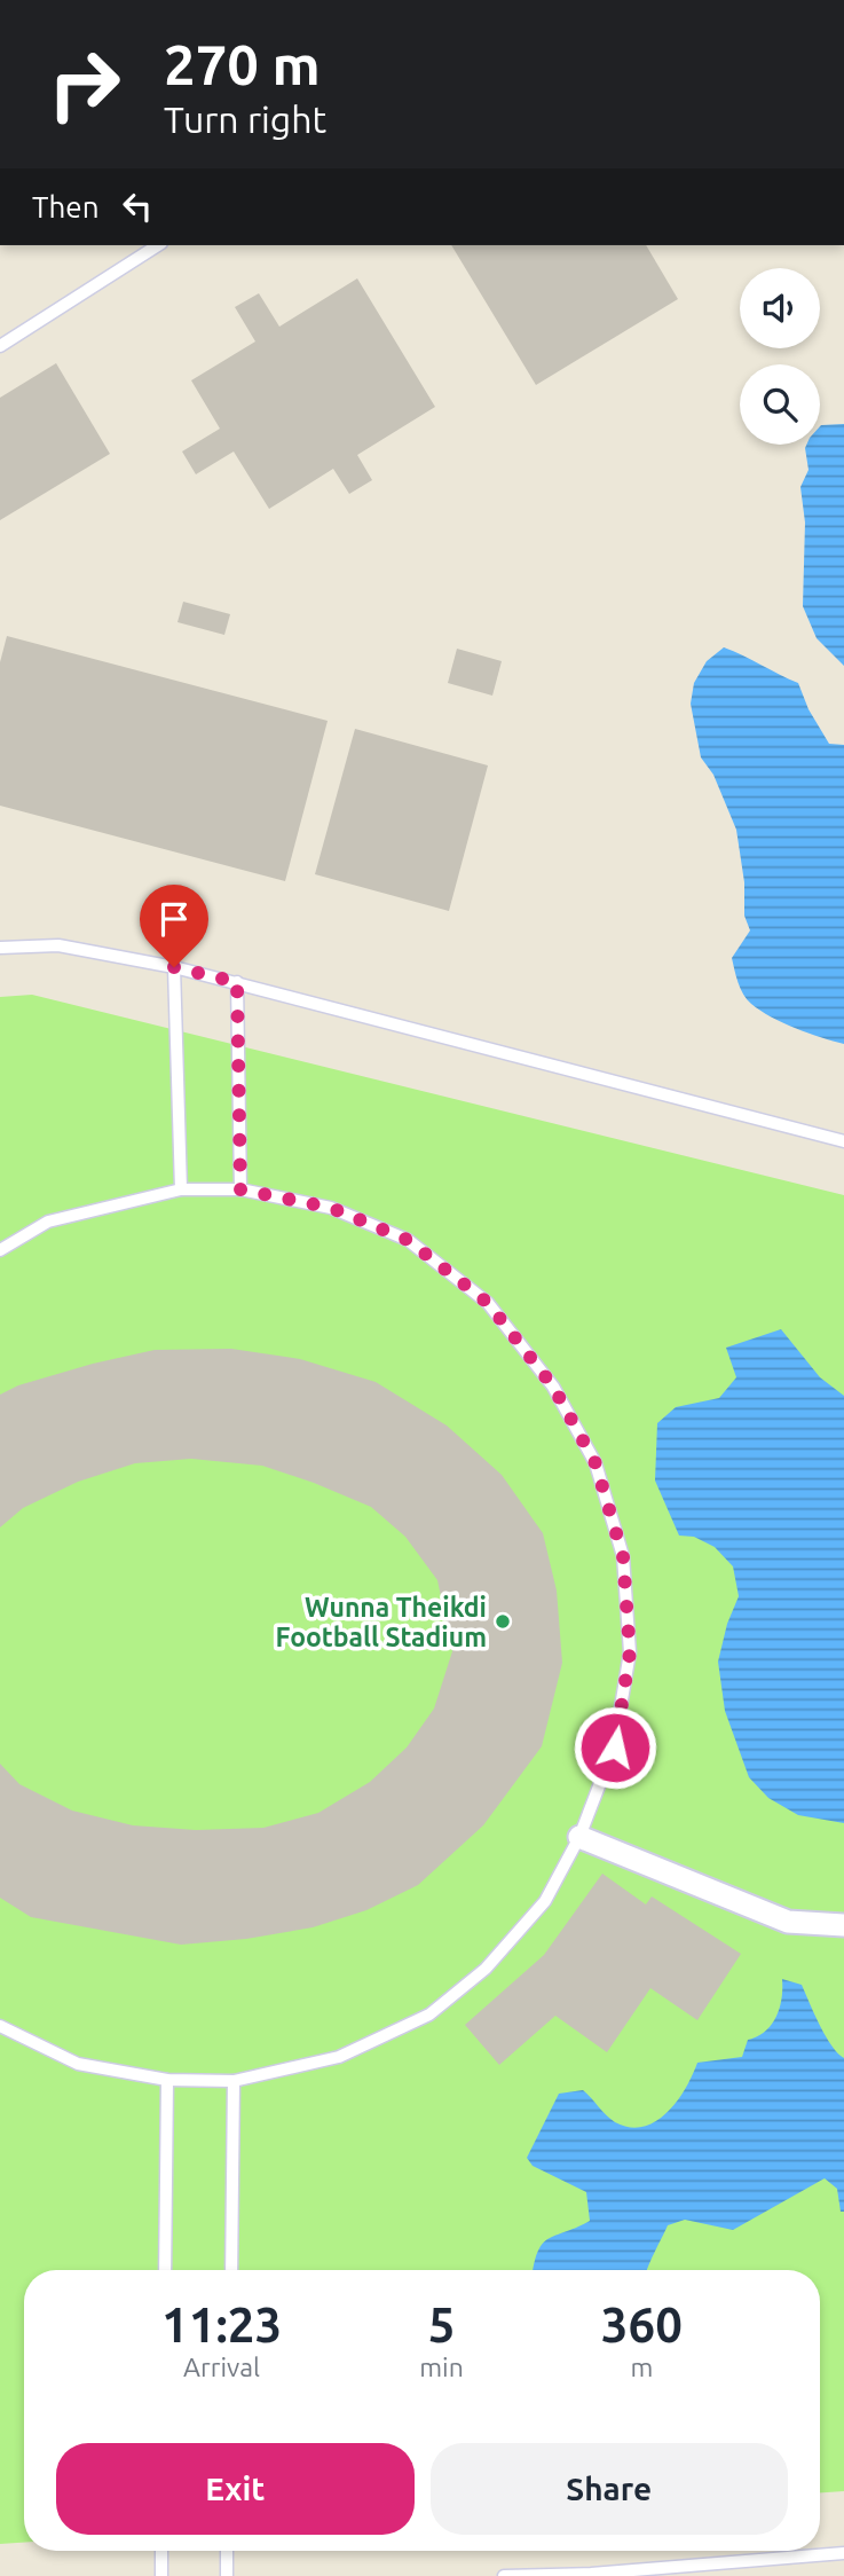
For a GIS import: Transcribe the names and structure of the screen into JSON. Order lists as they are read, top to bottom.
{
  "places": ["Wunna Theikdi Football Stadium"],
  "page": {
    "turn": ["270 m", "Turn right"],
    "then": "Then",
    "eta": [
      "11:23",
      "Arrival",
      "5",
      "min",
      "360",
      "m"
    ],
    "buttons": ["Exit", "Share"]
  }
}
